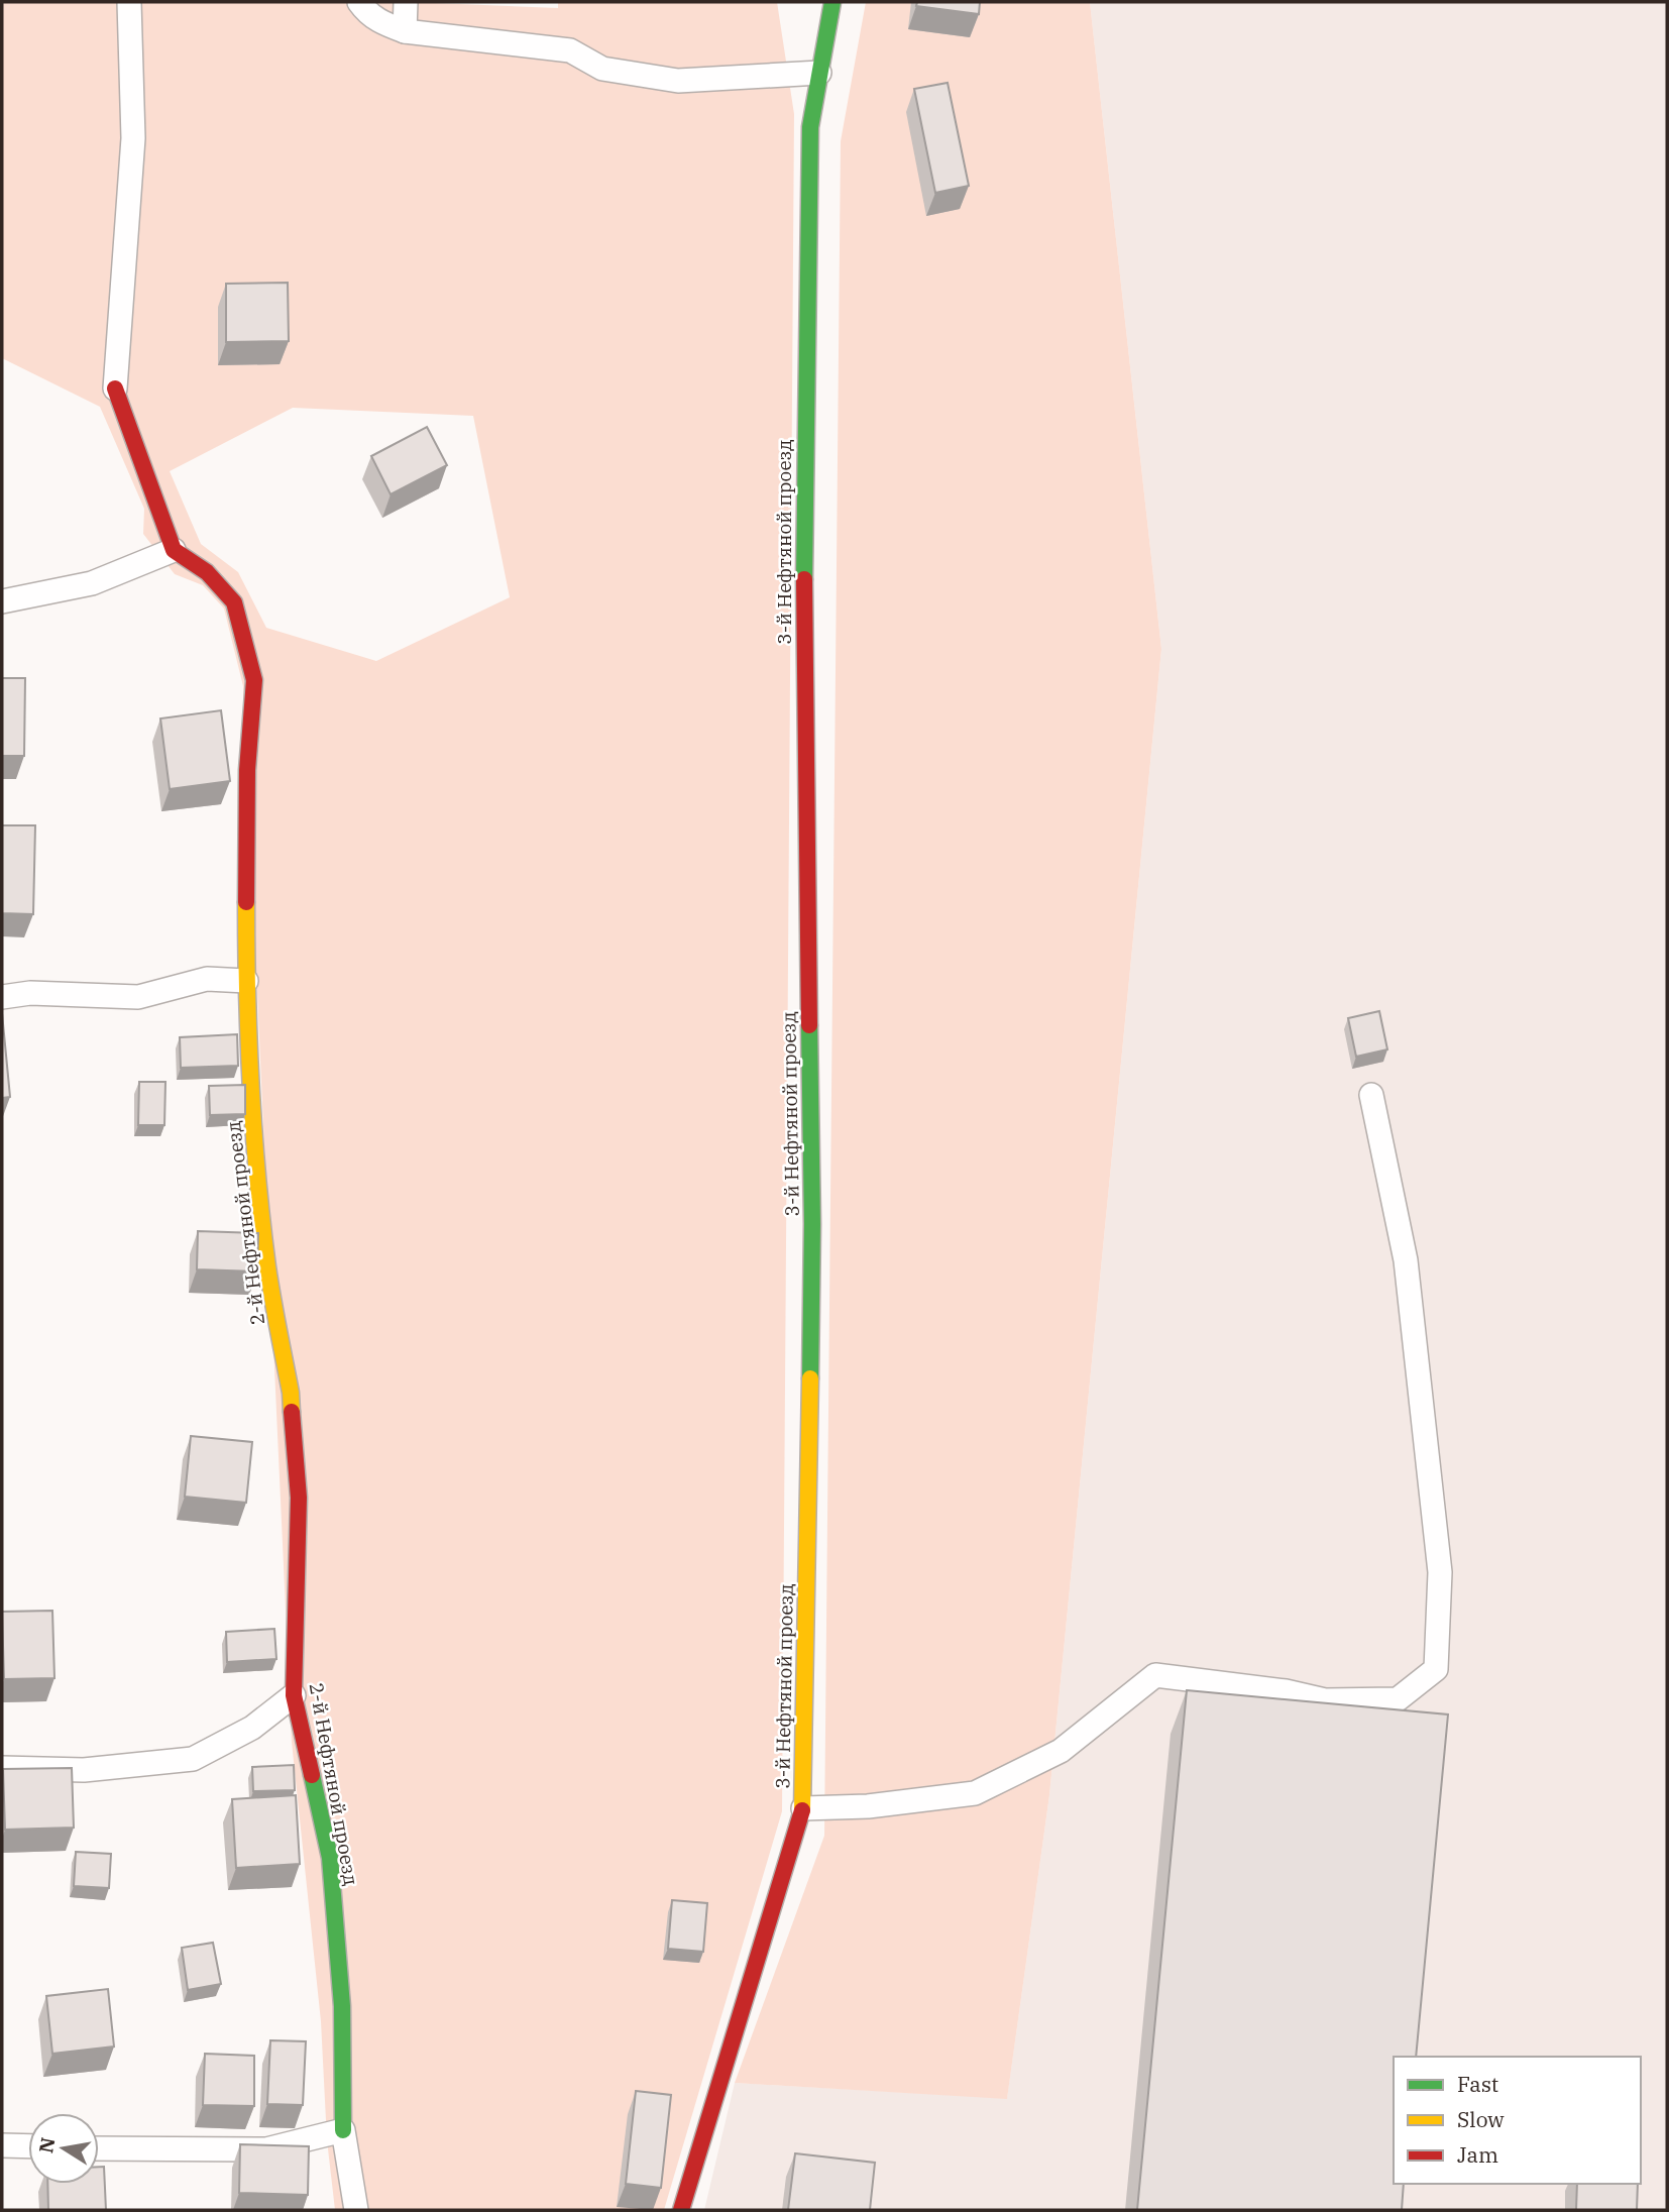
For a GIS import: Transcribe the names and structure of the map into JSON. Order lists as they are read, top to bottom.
{
  "streets": {
    "street": ["3-й Нефтяной проезд", "2-й Нефтяной проезд"]
  },
  "legend": ["Fast", "Slow", "Jam"],
  "north": "left"
}
